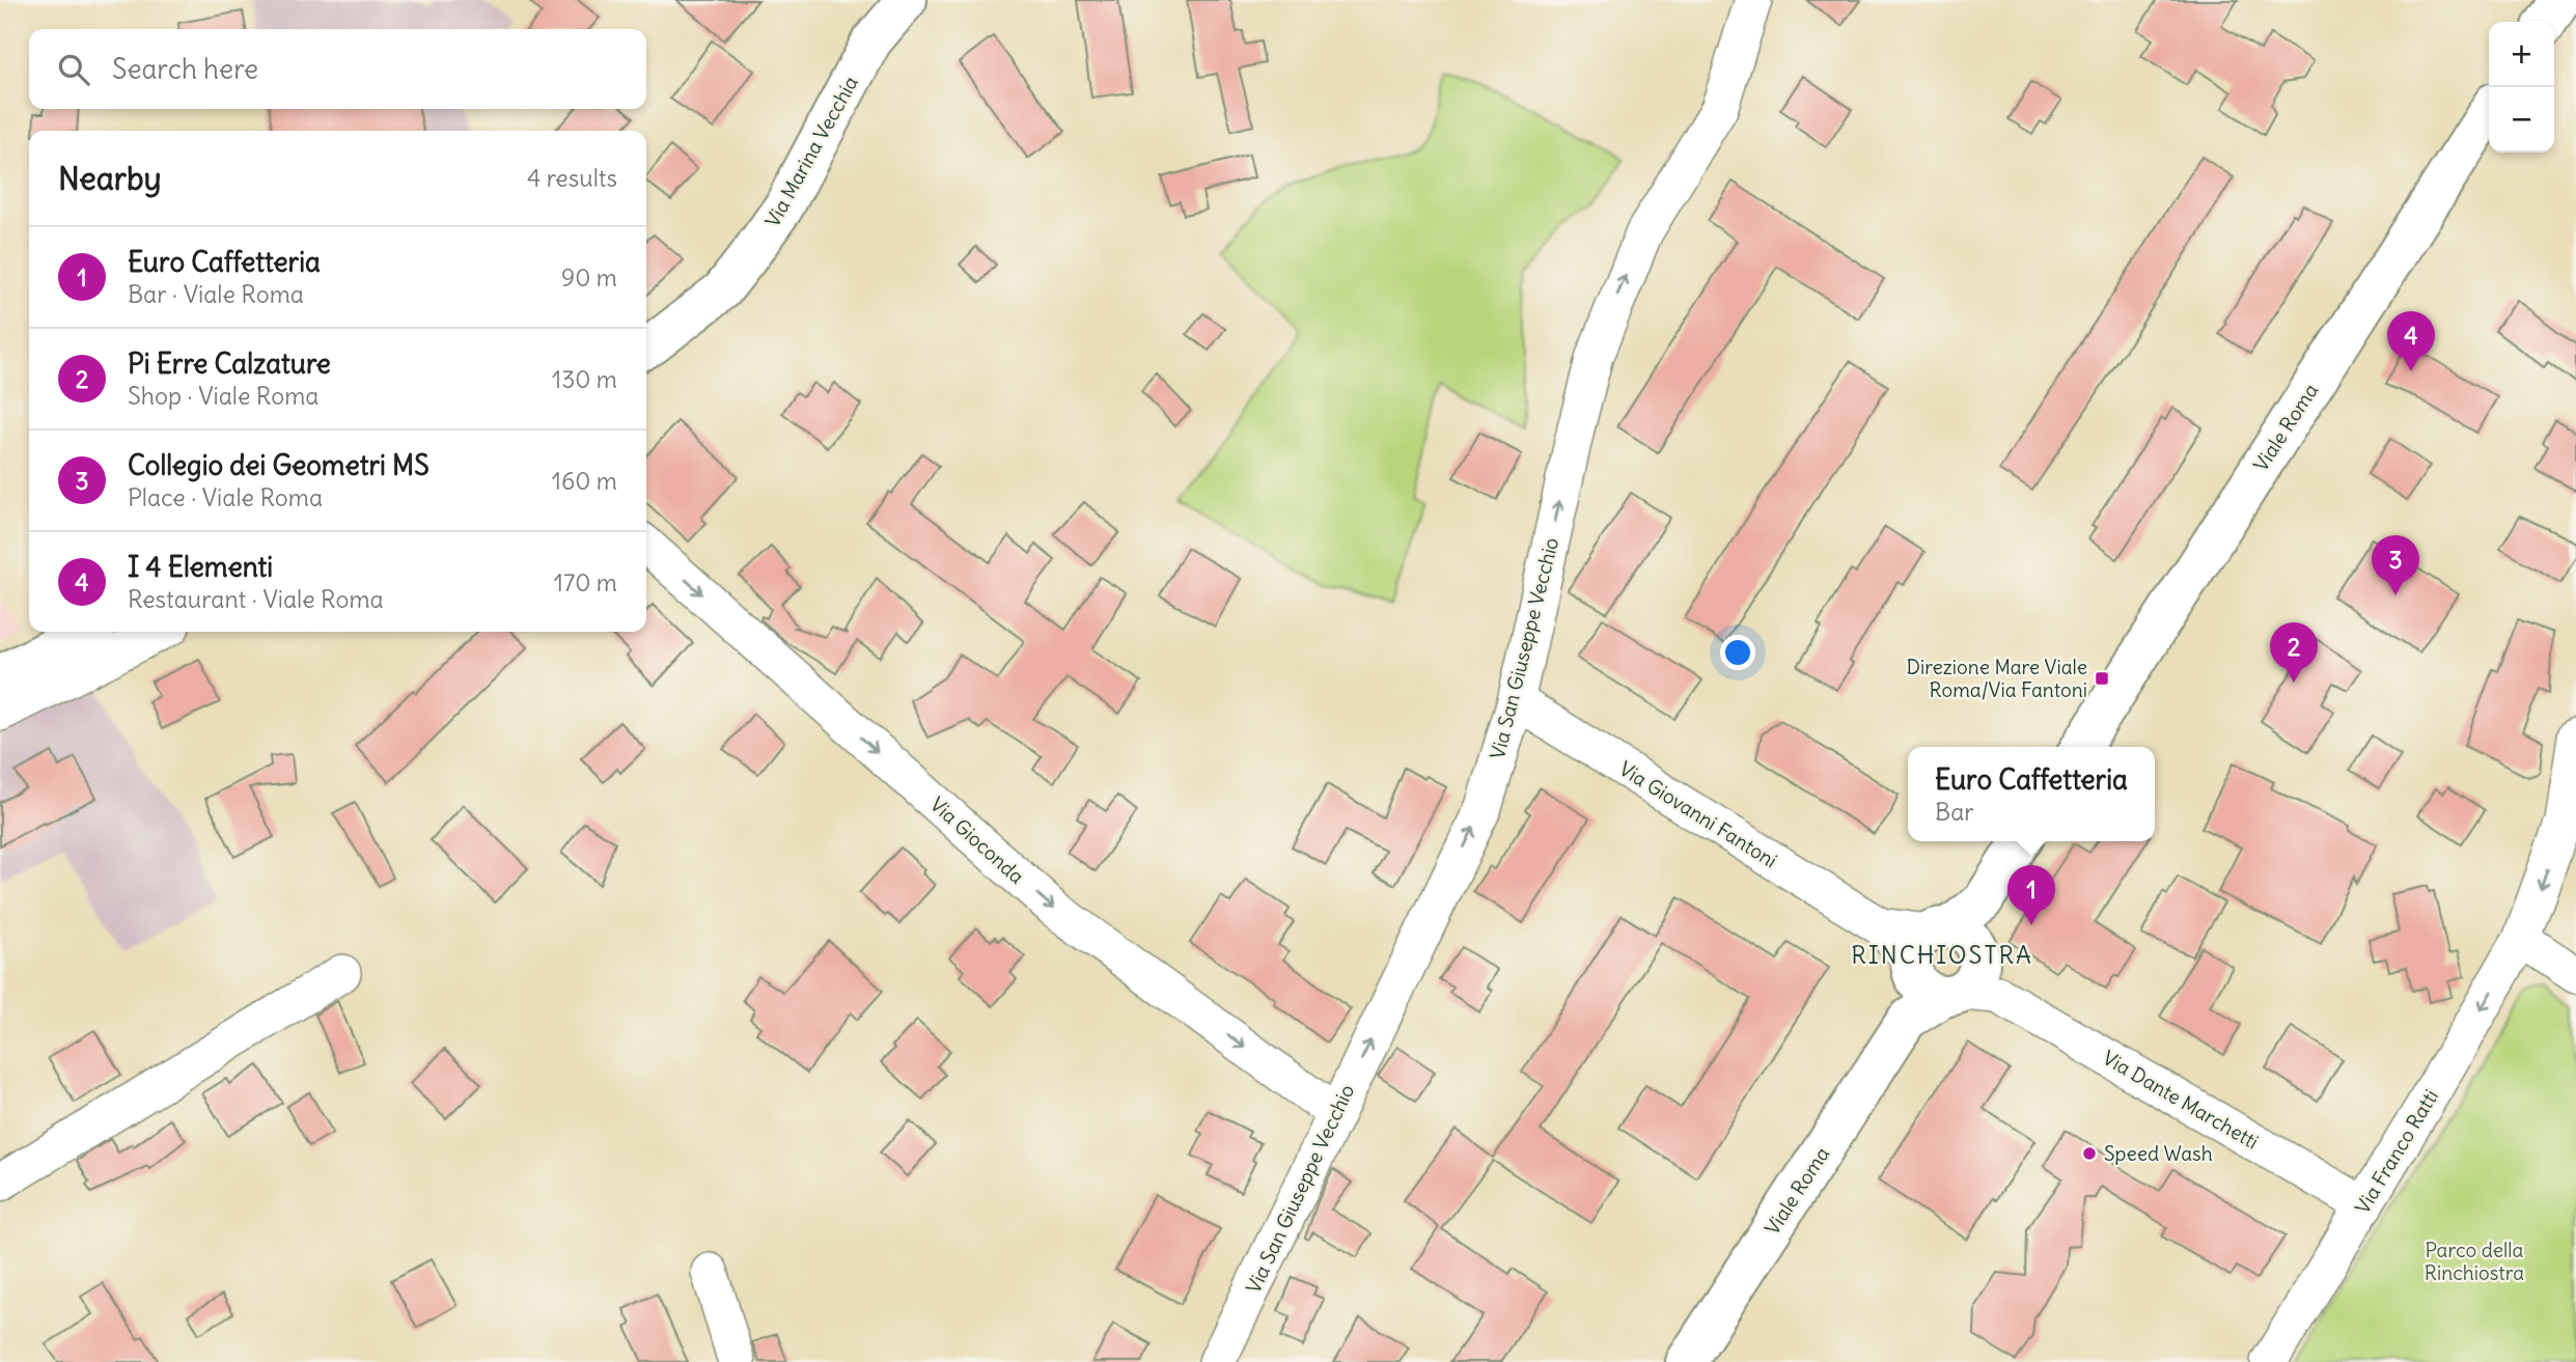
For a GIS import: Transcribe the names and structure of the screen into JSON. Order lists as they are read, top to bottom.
{
  "streets": {
    "main road": ["Via Marina Vecchia", "Viale Roma"],
    "street": [
      "Via San Giuseppe Vecchio",
      "Via Giovanni Fantoni",
      "Via Gioconda",
      "Via Dante Marchetti",
      "Via Franco Ratti"
    ]
  },
  "crossings": [
    ["Viale Roma", "Via Giovanni Fantoni"],
    ["Viale Roma", "Via Dante Marchetti"],
    ["Via San Giuseppe Vecchio", "Via Giovanni Fantoni"],
    ["Via San Giuseppe Vecchio", "Via Gioconda"],
    ["Via Giovanni Fantoni", "Via Dante Marchetti"],
    ["Via Dante Marchetti", "Via Franco Ratti"]
  ],
  "one_way": ["Via San Giuseppe Vecchio", "Via Gioconda", "Via Franco Ratti"],
  "districts": ["RINCHIOSTRA"],
  "parks": ["Parco della Rinchiostra"],
  "places": {
    "transit": ["Direzione Mare Viale Roma/Via Fantoni"],
    "other": ["Speed Wash"]
  },
  "page": {
    "map_buttons": ["+", "−"],
    "search": "Search here",
    "heading": ["Nearby", "4 results"],
    "list": [
      {
        "mark": "1",
        "name": "Euro Caffetteria",
        "note": "Bar · Viale Roma",
        "value": "90 m"
      },
      {
        "mark": "2",
        "name": "Pi Erre Calzature",
        "note": "Shop · Viale Roma",
        "value": "130 m"
      },
      {
        "mark": "3",
        "name": "Collegio dei Geometri MS",
        "note": "Place · Viale Roma",
        "value": "160 m"
      },
      {
        "mark": "4",
        "name": "I 4 Elementi",
        "note": "Restaurant · Viale Roma",
        "value": "170 m"
      }
    ],
    "pins": [
      "4",
      "3",
      "2",
      "1"
    ],
    "popup": ["Euro Caffetteria", "Bar"]
  }
}
